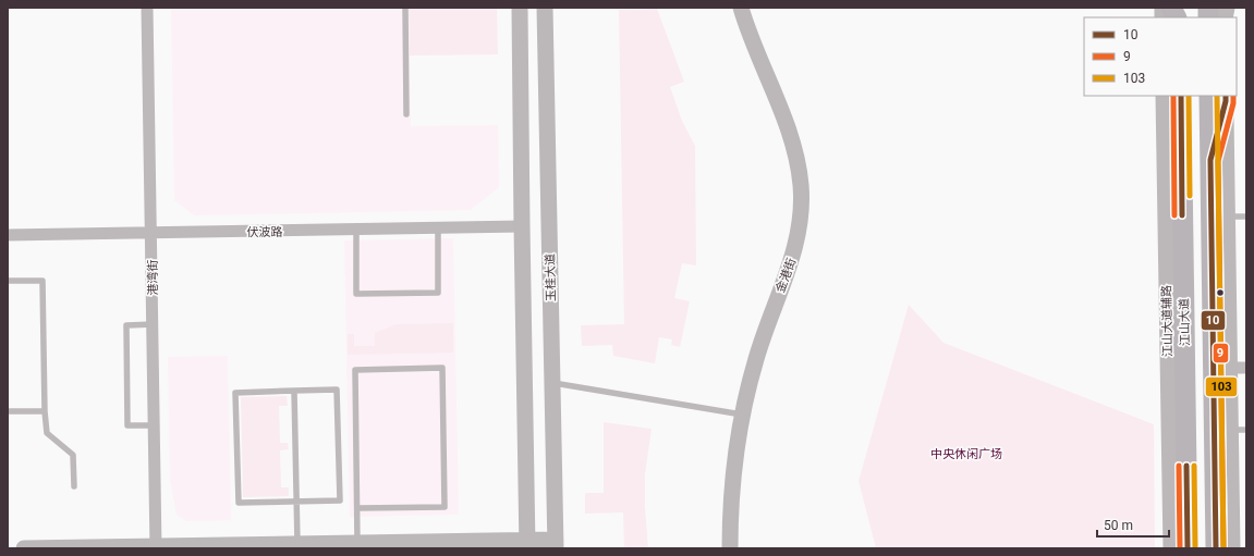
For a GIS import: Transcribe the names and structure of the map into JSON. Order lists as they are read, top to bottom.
{
  "streets": {
    "highway": ["江山大道"],
    "street": [
      "伏波路",
      "金港街",
      "港湾街",
      "玉桂大道"
    ]
  },
  "crossings": [
    ["伏波路", "港湾街"]
  ],
  "parks": ["中央休闲广场"],
  "lines": ["transit line 10", "transit line 9", "transit line 103"],
  "legend": ["10", "9", "103"],
  "scale_bar": "50 m"
}
